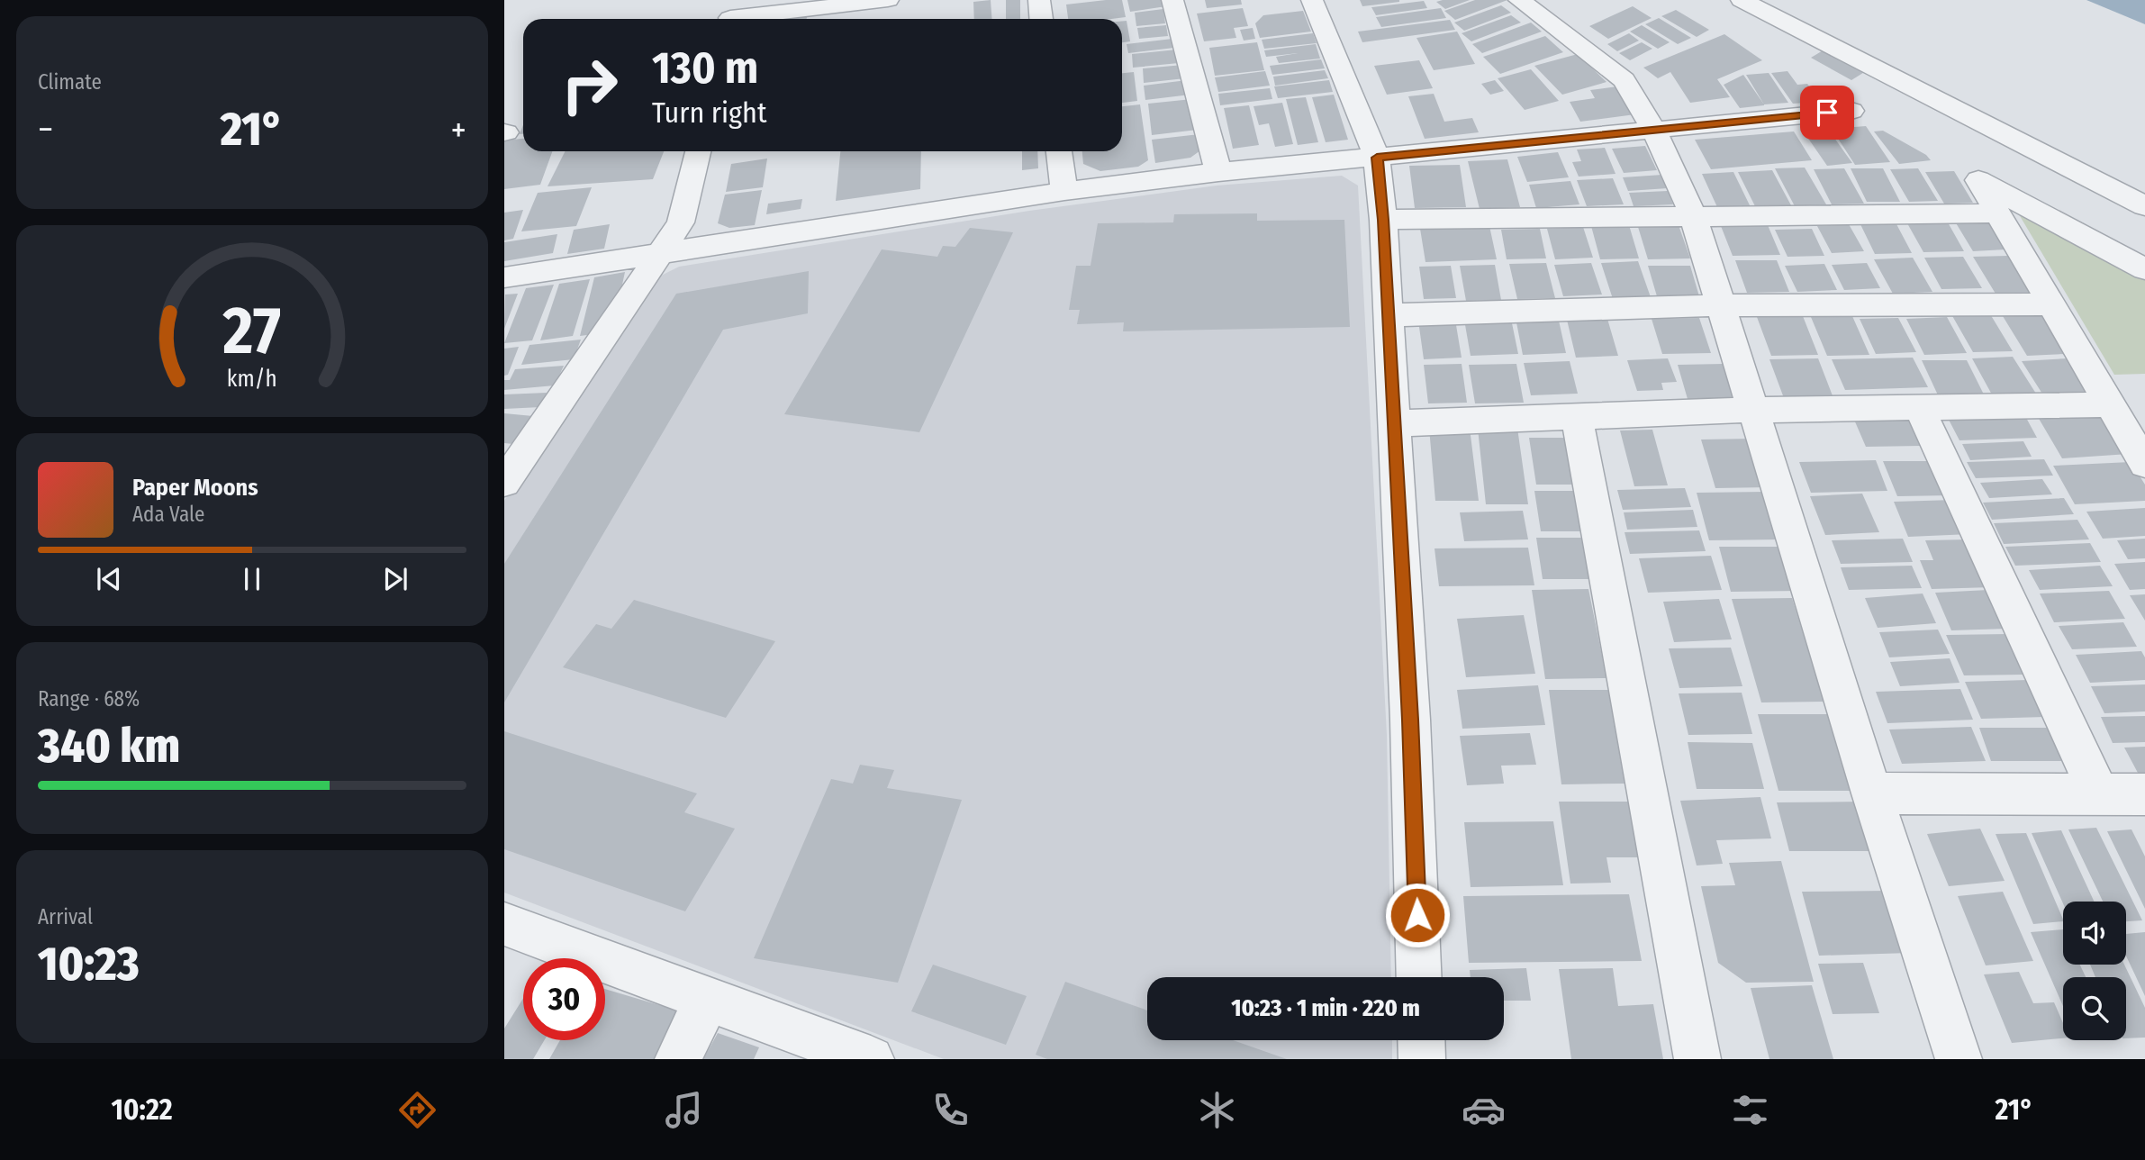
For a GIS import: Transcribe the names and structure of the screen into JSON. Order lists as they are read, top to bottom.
{
  "page": {
    "tile": [
      "Climate",
      ["Range · 68%", "340 km"],
      ["Arrival", "10:23"]
    ],
    "turn": ["130 m", "Turn right"],
    "heat": ["−", "21°", "+"],
    "song": ["Paper Moons", "Ada Vale"],
    "limit": "30",
    "trip": "10:23 · 1 min · 220 m",
    "tabs": ["10:22", "21°"],
    "gauge": ["27", "km/h"]
  }
}
